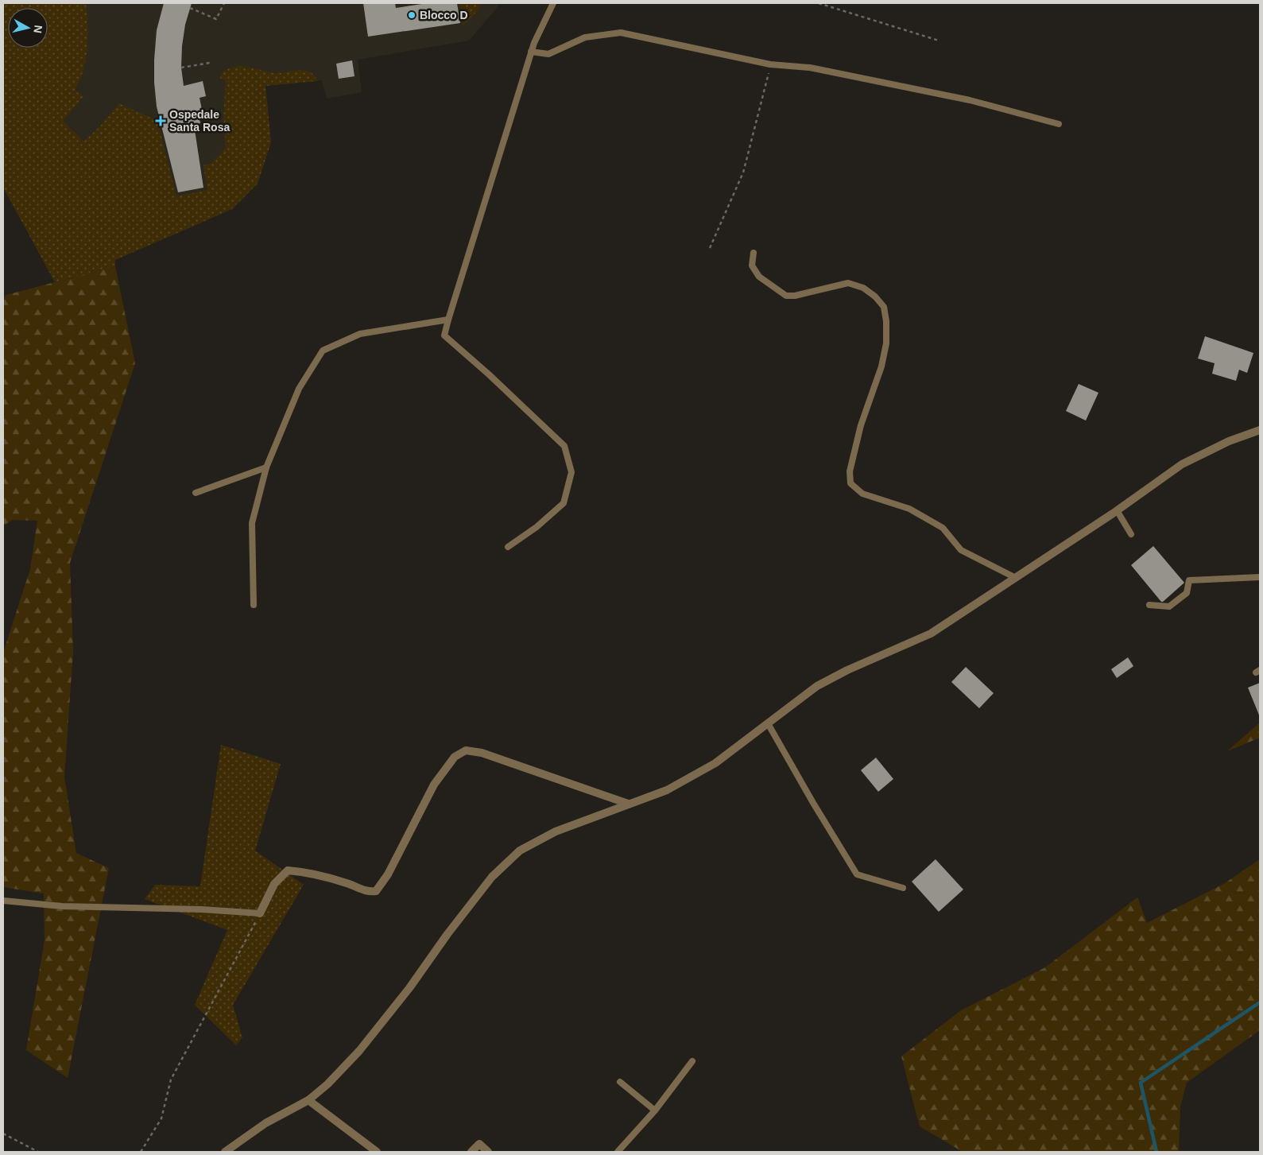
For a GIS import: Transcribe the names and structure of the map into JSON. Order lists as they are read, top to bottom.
{
  "places": {
    "other": ["Blocco D"],
    "health": ["Ospedale Santa Rosa"]
  },
  "north": "right"
}
